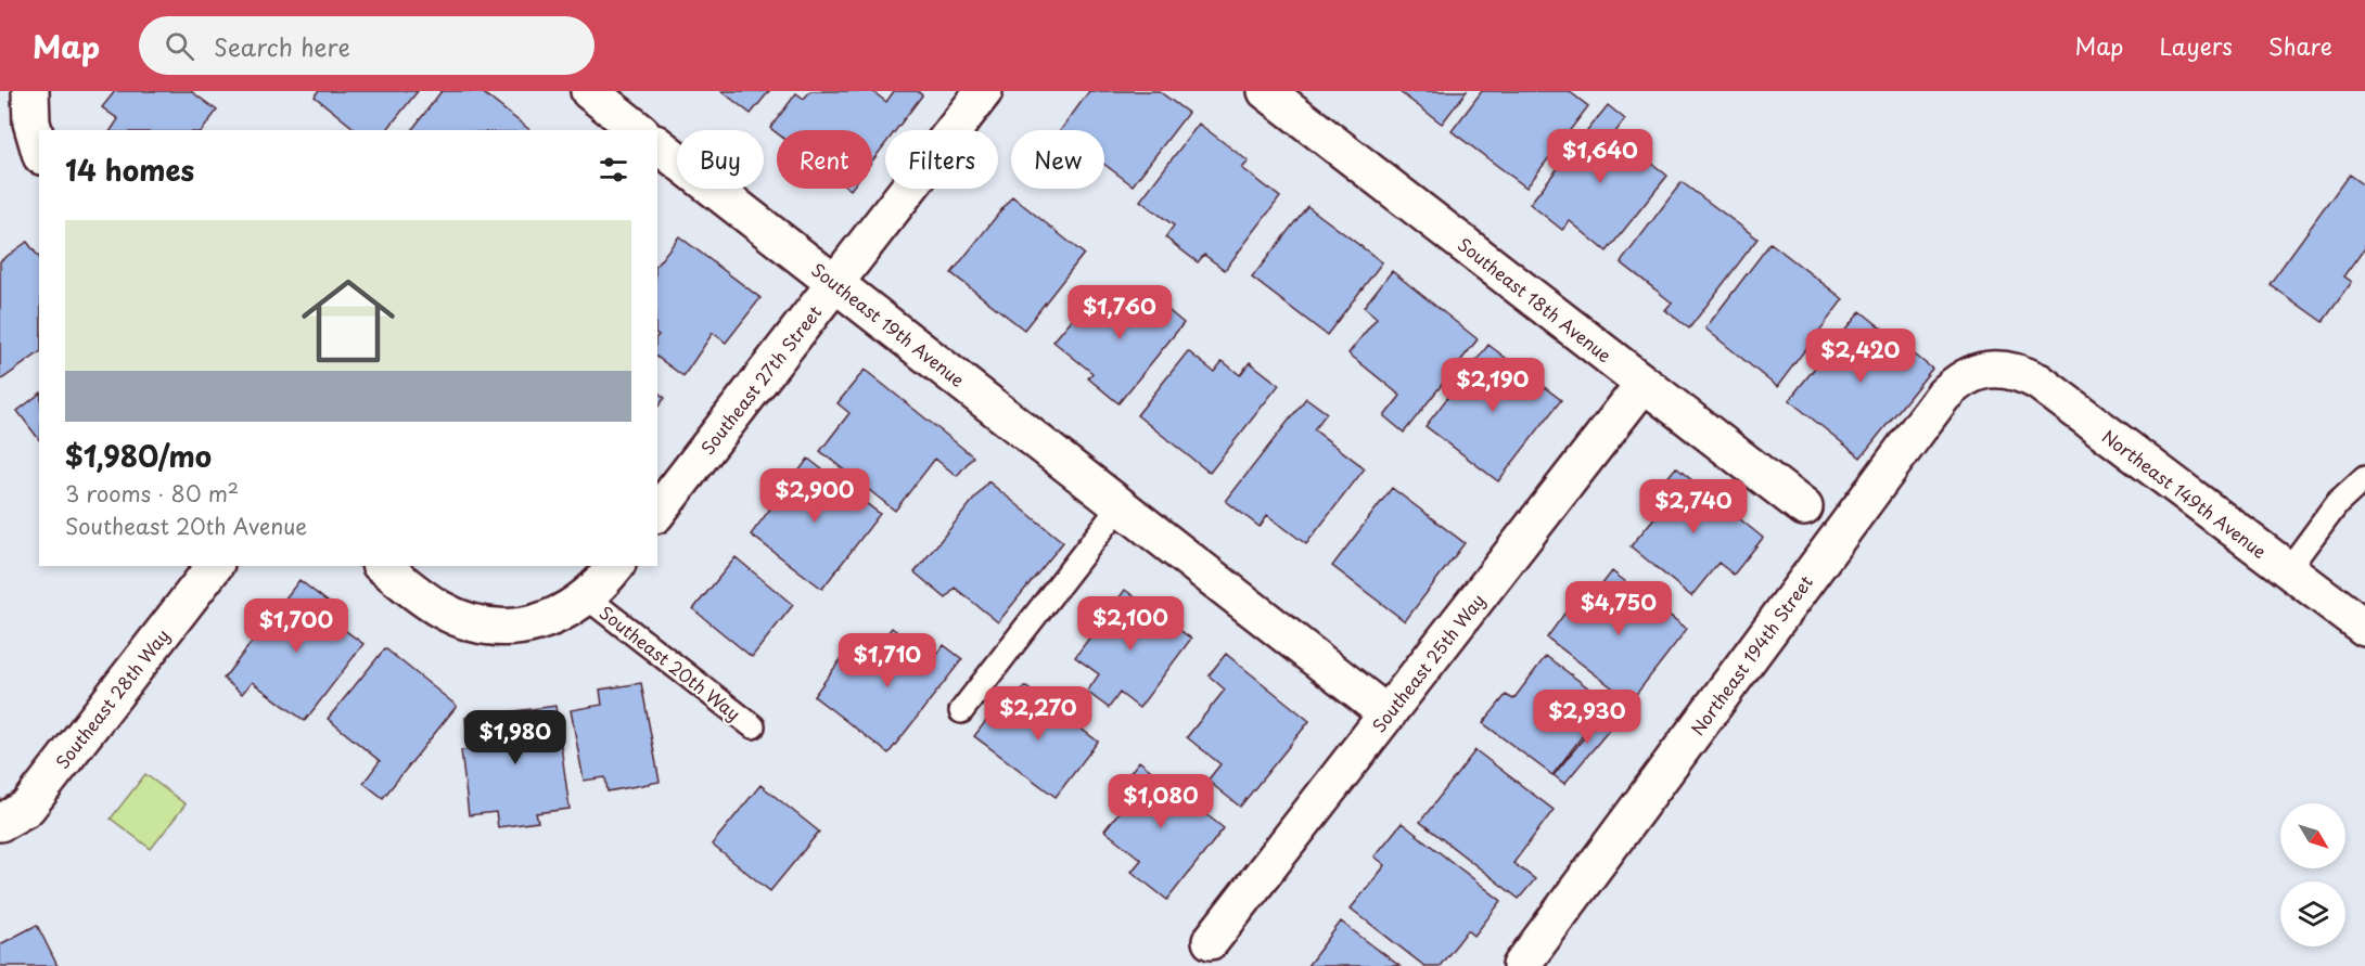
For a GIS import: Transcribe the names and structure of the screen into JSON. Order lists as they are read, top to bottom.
{
  "streets": {
    "street": [
      "Southeast 18th Avenue",
      "Southeast 19th Avenue",
      "Southeast 27th Street",
      "Northeast 149th Avenue",
      "Northeast 194th Street",
      "Southeast 25th Way",
      "Southeast 28th Way"
    ],
    "lane": ["Southeast 20th Way"]
  },
  "crossings": [
    ["Southeast 18th Avenue", "Southeast 25th Way"],
    ["Southeast 19th Avenue", "Southeast 27th Street"],
    ["Southeast 19th Avenue", "Southeast 25th Way"],
    ["Northeast 149th Avenue", "Northeast 194th Street"]
  ],
  "north": "bottom right",
  "page": {
    "header": "Map",
    "search": "Search here",
    "nav": ["Map", "Layers", "Share"],
    "price": [
      "$1,640",
      "$1,760",
      "$2,420",
      "$2,190",
      "$2,900",
      "$2,740",
      "$4,750",
      "$2,100",
      "$1,700",
      "$1,710",
      "$2,270",
      "$2,930",
      "$1,980",
      "$1,080"
    ],
    "chip": [
      "Buy",
      "Rent",
      "Filters",
      "New"
    ],
    "heading": "14 homes",
    "list": [
      {
        "name": "$1,980/mo",
        "note": "3 rooms · 80 m² · Southeast 20th Avenue"
      }
    ]
  }
}
